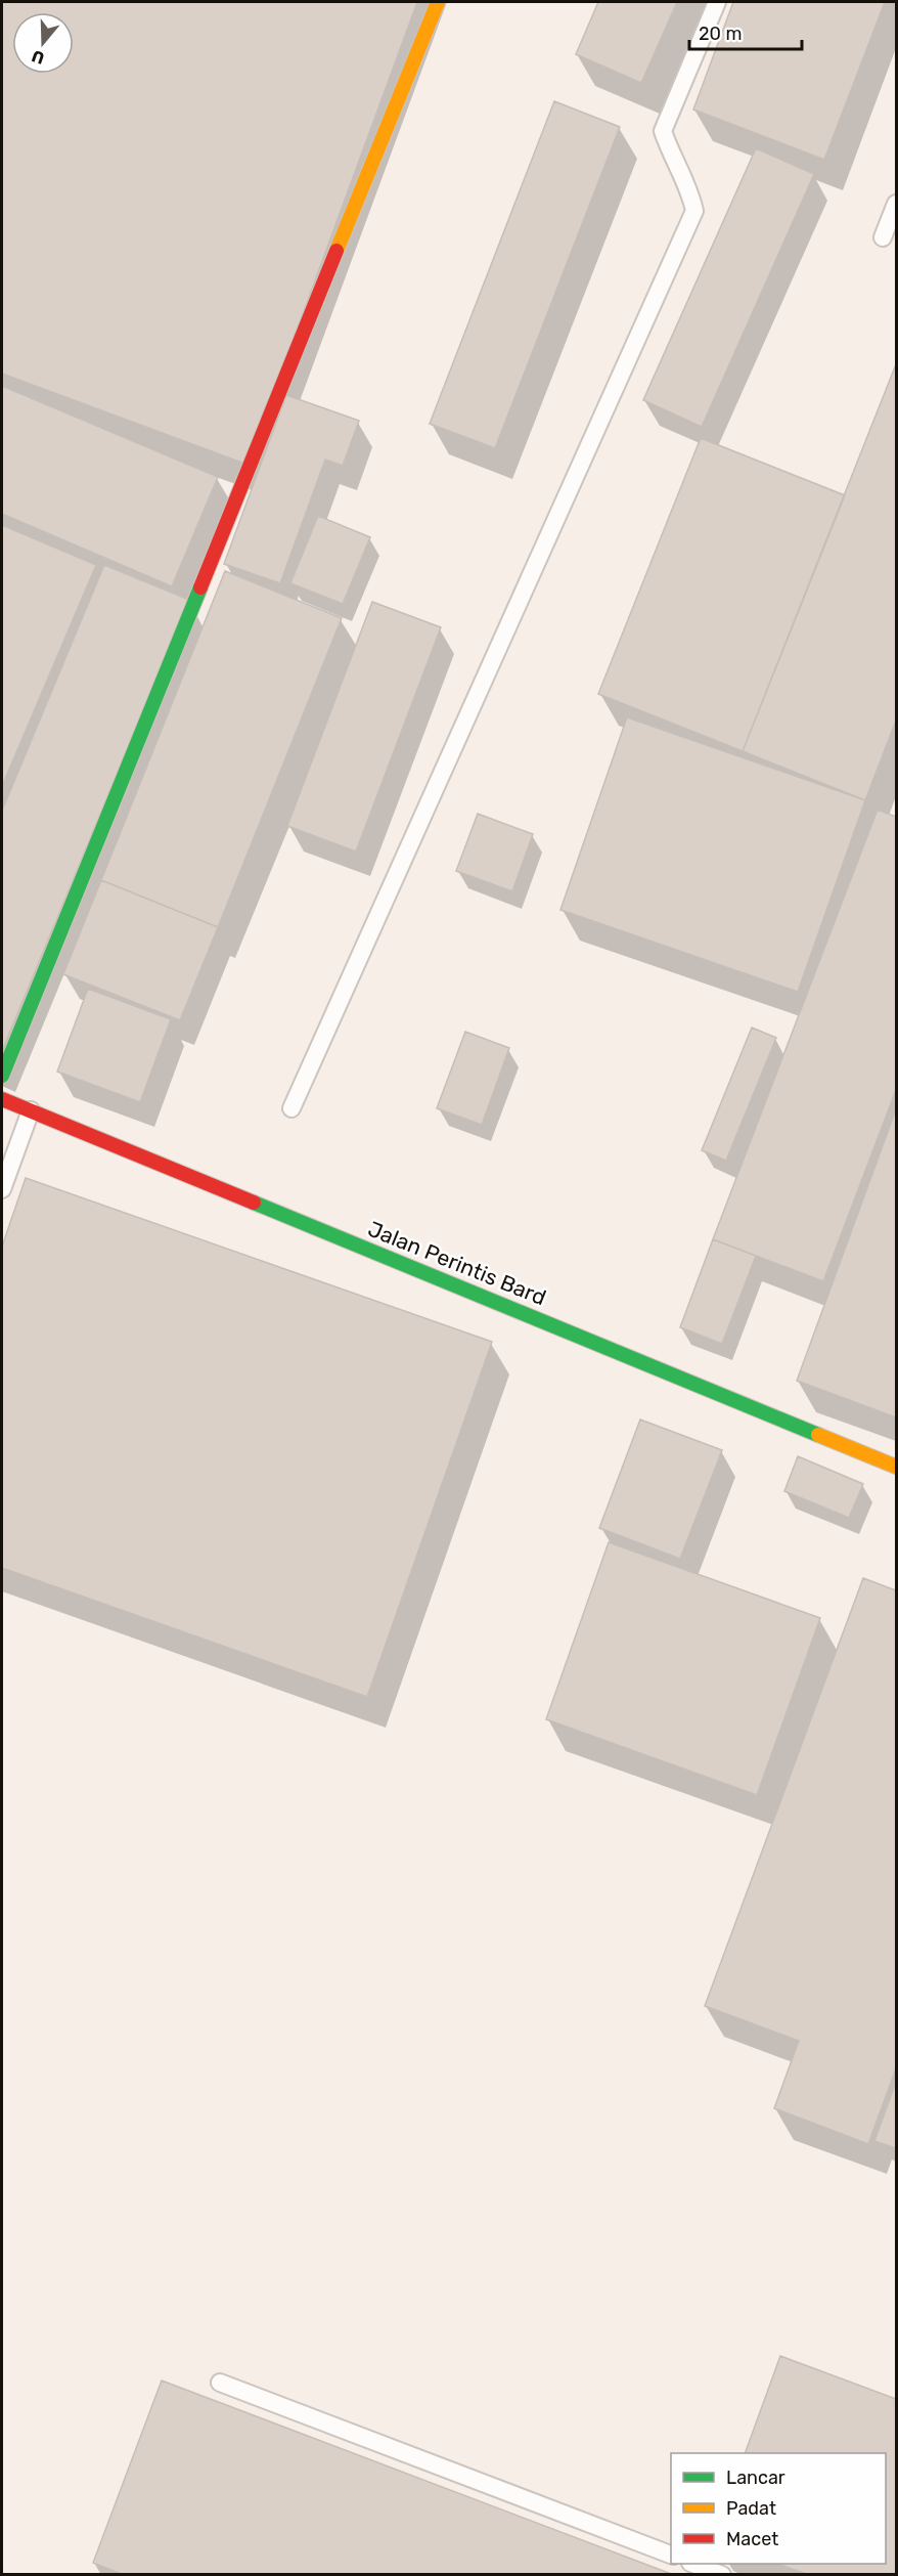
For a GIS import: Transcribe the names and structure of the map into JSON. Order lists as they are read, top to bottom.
{
  "streets": {
    "street": ["Jalan Perintis Bard"]
  },
  "legend": ["Lancar", "Padat", "Macet"],
  "scale_bar": "20 m",
  "north": "bottom"
}
